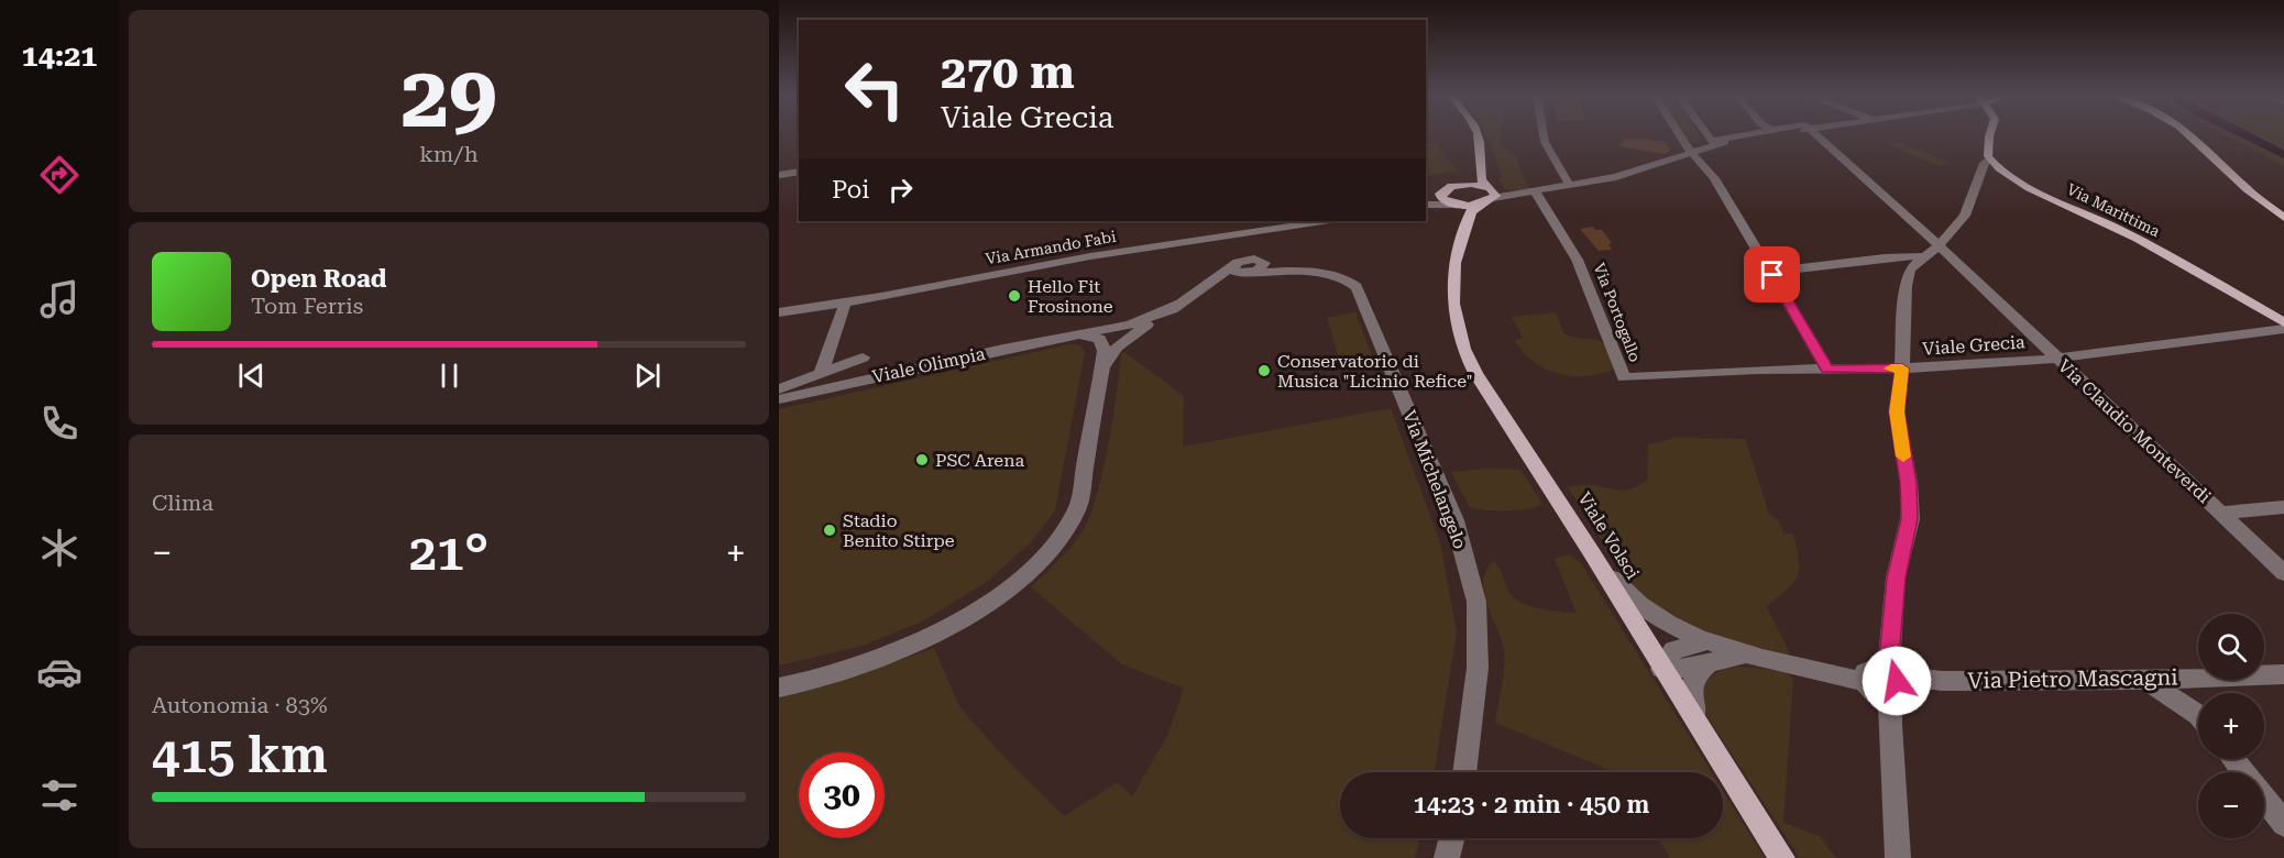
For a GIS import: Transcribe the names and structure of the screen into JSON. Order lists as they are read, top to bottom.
{
  "streets": {
    "main road": ["Via Marittima", "Viale Volsci"],
    "street": [
      "Via Armando Fabi",
      "Via Portogallo",
      "Viale Grecia",
      "Viale Olimpia",
      "Via Claudio Monteverdi",
      "Via Michelangelo",
      "Via Pietro Mascagni"
    ]
  },
  "crossings": [
    ["Via Portogallo", "Viale Grecia"],
    ["Viale Grecia", "Via Claudio Monteverdi"],
    ["Viale Olimpia", "Via Michelangelo"],
    ["Viale Volsci", "Via Pietro Mascagni"]
  ],
  "places": [
    "Hello Fit Frosinone",
    "Conservatorio di Musica \"Licinio Refice\"",
    "PSC Arena",
    "Stadio Benito Stirpe"
  ],
  "page": {
    "tabs": "14:21",
    "tile": [
      ["29", "km/h"],
      "Clima",
      ["Autonomia · 83%", "415 km"]
    ],
    "turn": ["270 m", "Viale Grecia"],
    "then": "Poi",
    "song": ["Open Road", "Tom Ferris"],
    "heat": ["−", "21°", "+"],
    "map_buttons": ["+", "−"],
    "limit": "30",
    "trip": "14:23 · 2 min · 450 m"
  }
}
